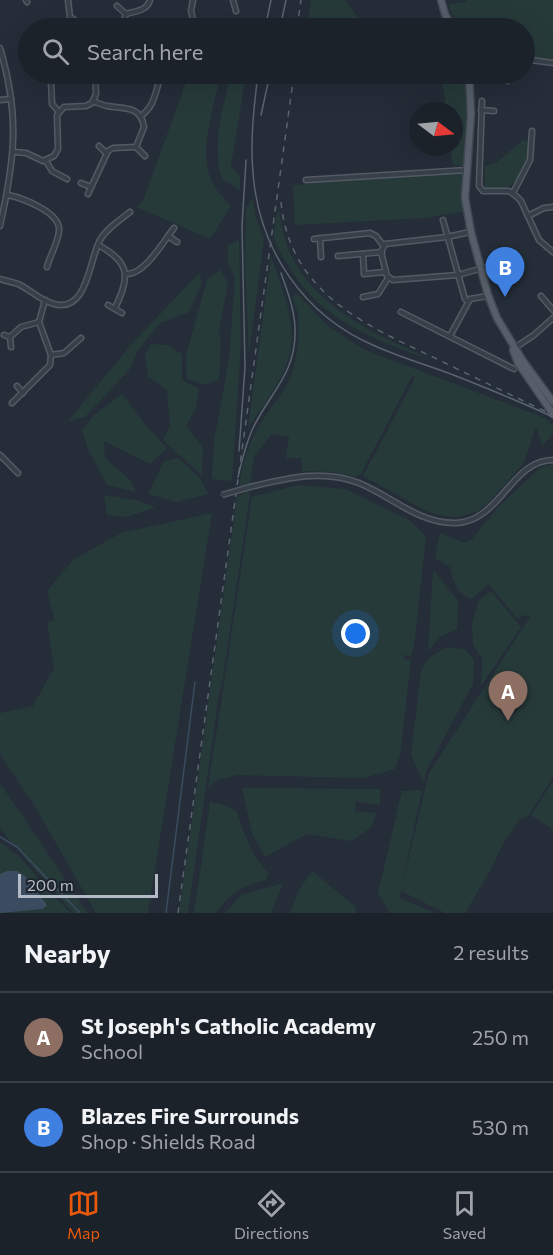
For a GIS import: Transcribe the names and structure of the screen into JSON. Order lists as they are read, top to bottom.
{
  "scale_bar": "200 m",
  "north": "right",
  "page": {
    "search": "Search here",
    "pins": ["B", "A"],
    "scale": "200 m",
    "heading": ["Nearby", "2 results"],
    "list": [
      {
        "mark": "A",
        "name": "St Joseph's Catholic Academy",
        "note": "School",
        "value": "250 m"
      },
      {
        "mark": "B",
        "name": "Blazes Fire Surrounds",
        "note": "Shop · Shields Road",
        "value": "530 m"
      }
    ],
    "nav": ["Map", "Directions", "Saved"]
  }
}
